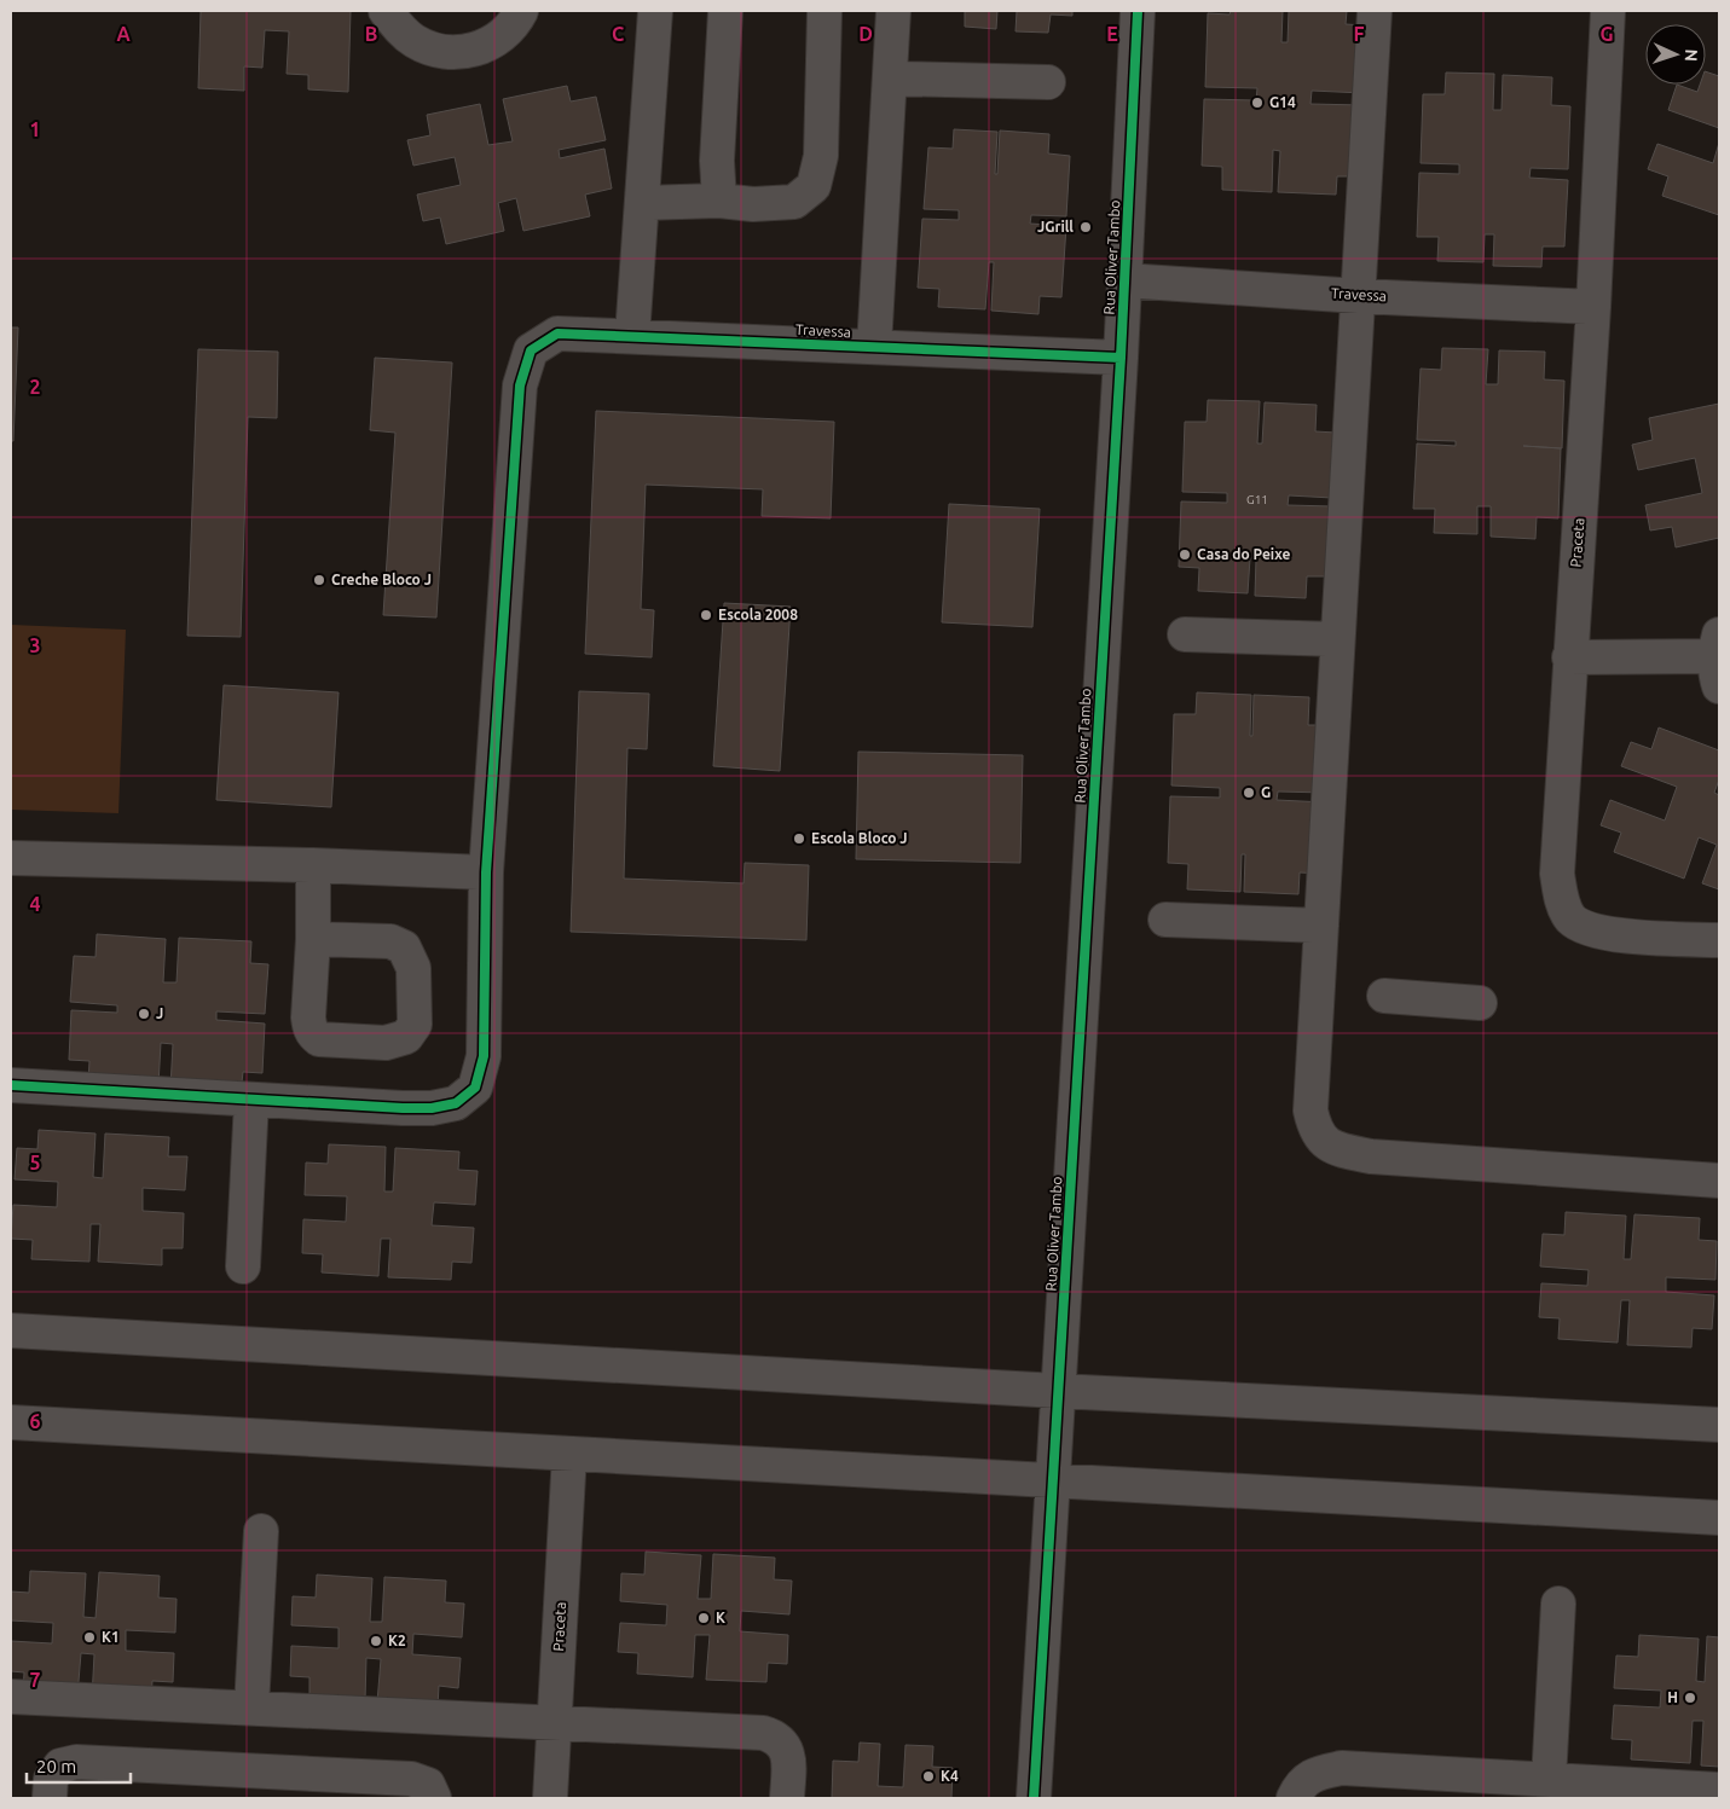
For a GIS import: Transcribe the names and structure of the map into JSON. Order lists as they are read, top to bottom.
{
  "streets": {
    "street": ["Rua Oliver Tambo", "Travessa", "Praceta"]
  },
  "crossings": [
    ["Rua Oliver Tambo", "Travessa"],
    ["Travessa", "Praceta"]
  ],
  "places": [
    "G14",
    "JGrill",
    "Casa do Peixe",
    "Creche Bloco J",
    "Escola 2008",
    "G",
    "Escola Bloco J",
    "J",
    "K",
    "K1",
    "K2",
    "H",
    "K4"
  ],
  "house_numbers": ["G11"],
  "scale_bar": "20 m",
  "north": "right",
  "grid": {
    "columns": [
      "A",
      "B",
      "C",
      "D",
      "E",
      "F",
      "G"
    ],
    "rows": [
      "1",
      "2",
      "3",
      "4",
      "5",
      "6",
      "7"
    ]
  }
}
